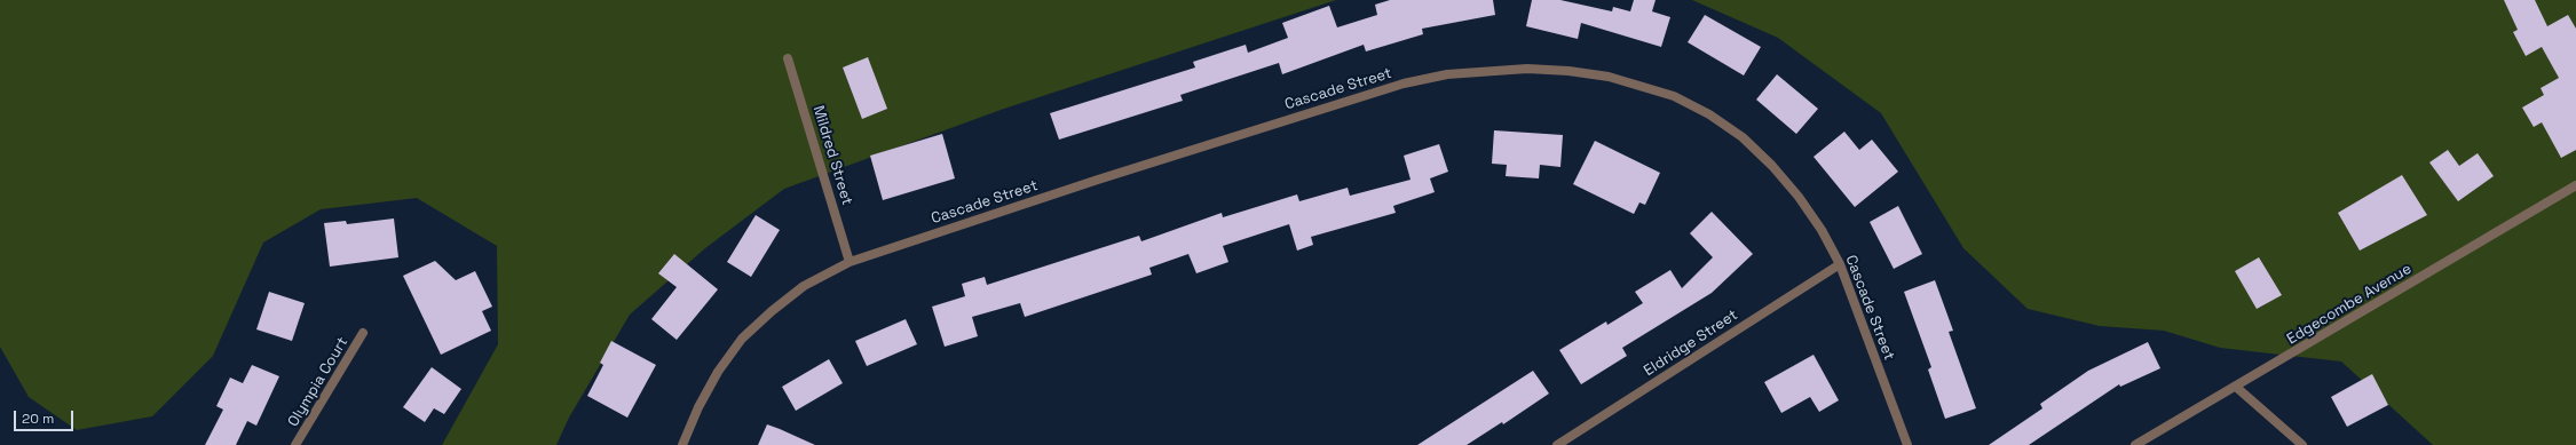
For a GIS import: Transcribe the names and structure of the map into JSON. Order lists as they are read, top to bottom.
{
  "streets": {
    "street": [
      "Cascade Street",
      "Mildred Street",
      "Edgecombe Avenue",
      "Eldridge Street",
      "Olympia Court"
    ]
  },
  "crossings": [
    ["Cascade Street", "Mildred Street"],
    ["Cascade Street", "Eldridge Street"]
  ],
  "scale_bar": "20 m"
}
